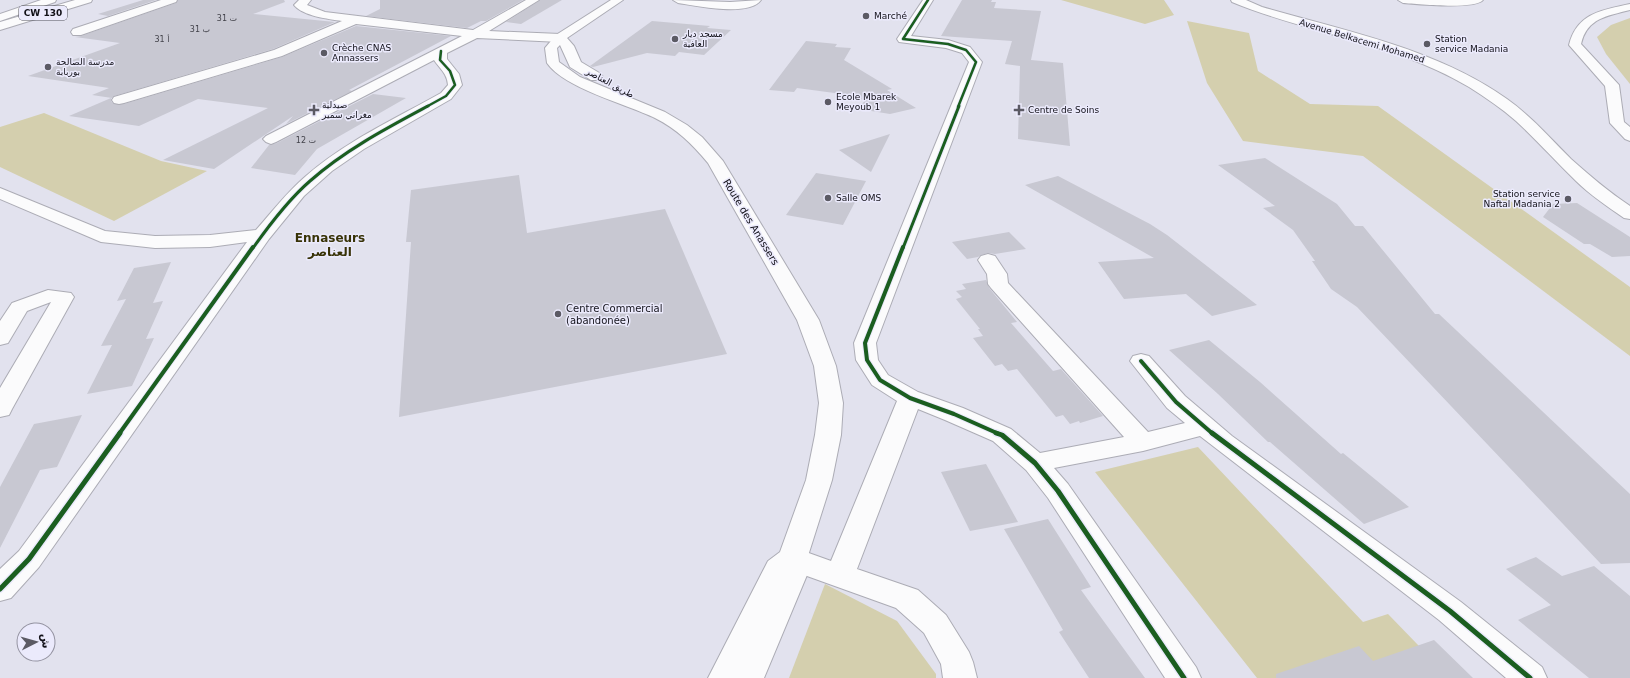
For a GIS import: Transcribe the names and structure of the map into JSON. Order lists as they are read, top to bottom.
{
  "streets": {
    "main road": [
      "CW 130",
      "Avenue Belkacemi Mohamed",
      "طريق العناصر",
      "Route des Anassers"
    ]
  },
  "crossings": [
    ["طريق العناصر", "Route des Anassers"]
  ],
  "districts": ["Ennaseurs العناصر"],
  "places": {
    "other": [
      "Marché",
      "مسجد ديار العافية",
      "Station service Madania",
      "Crèche CNAS Annassers",
      "مدرسة الصالحة بوربابة",
      "Ecole Mbarek Meyoub 1",
      "Salle OMS",
      "Station service Naftal Madania 2",
      "Centre Commercial (abandonée)"
    ],
    "health": ["صيدلية مغراني سمير", "Centre de Soins"]
  },
  "house_numbers": [
    "31 ت",
    "31 ب",
    "31 أ",
    "ت 12"
  ],
  "north": "right"
}
